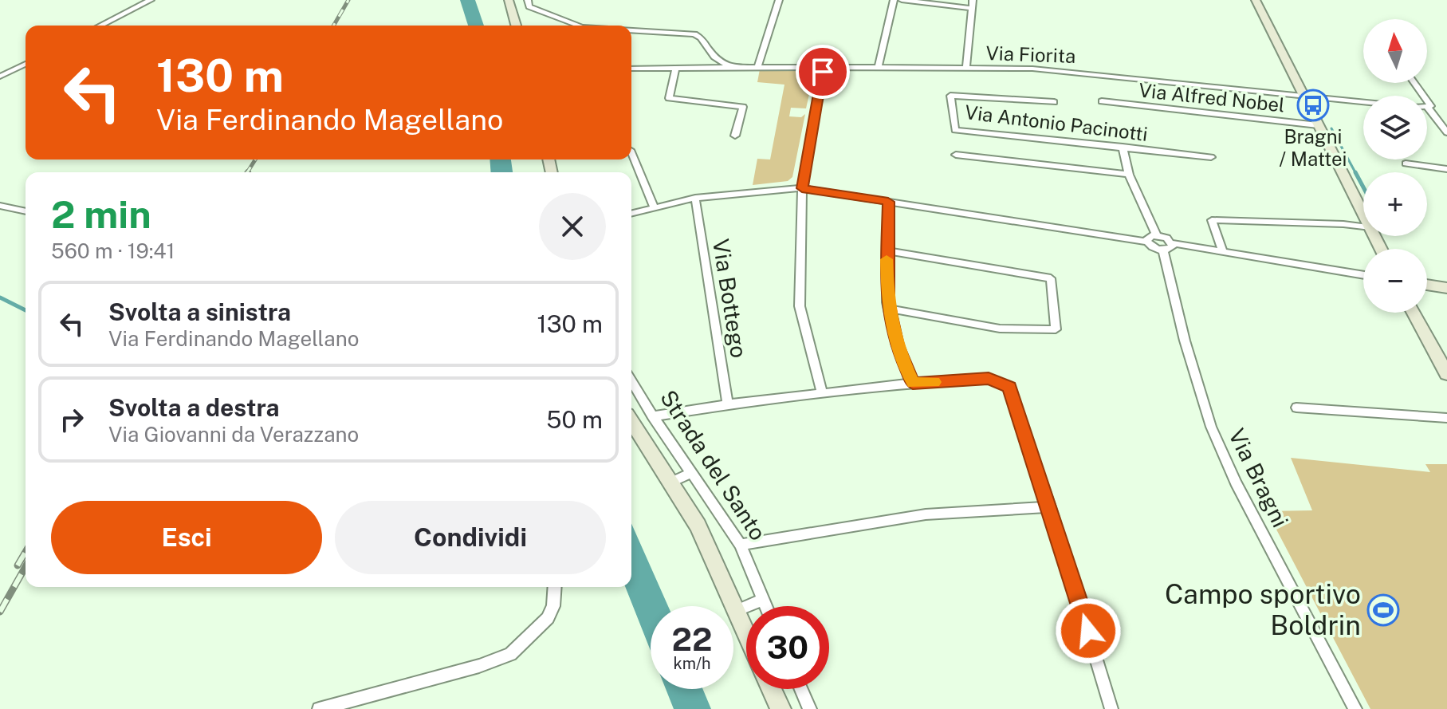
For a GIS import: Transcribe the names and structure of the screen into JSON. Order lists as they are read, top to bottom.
{
  "streets": {
    "street": [
      "Via Fiorita",
      "Via Alfred Nobel",
      "Via Antonio Pacinotti",
      "Via Bottego",
      "Strada del Santo",
      "Via Bragni"
    ]
  },
  "places": {
    "bus stop": ["Bragni / Mattei"],
    "sports": ["Campo sportivo Boldrin"]
  },
  "north": "top",
  "page": {
    "map_buttons": ["+", "−"],
    "turn": ["130 m", "Via Ferdinando Magellano"],
    "heading": ["2 min", "560 m · 19:41"],
    "list": [
      {
        "name": "Svolta a sinistra",
        "note": "Via Ferdinando Magellano",
        "value": "130 m"
      },
      {
        "name": "Svolta a destra",
        "note": "Via Giovanni da Verazzano",
        "value": "50 m"
      }
    ],
    "buttons": ["Esci", "Condividi"],
    "speed": "22 km/h",
    "limit": "30"
  }
}
